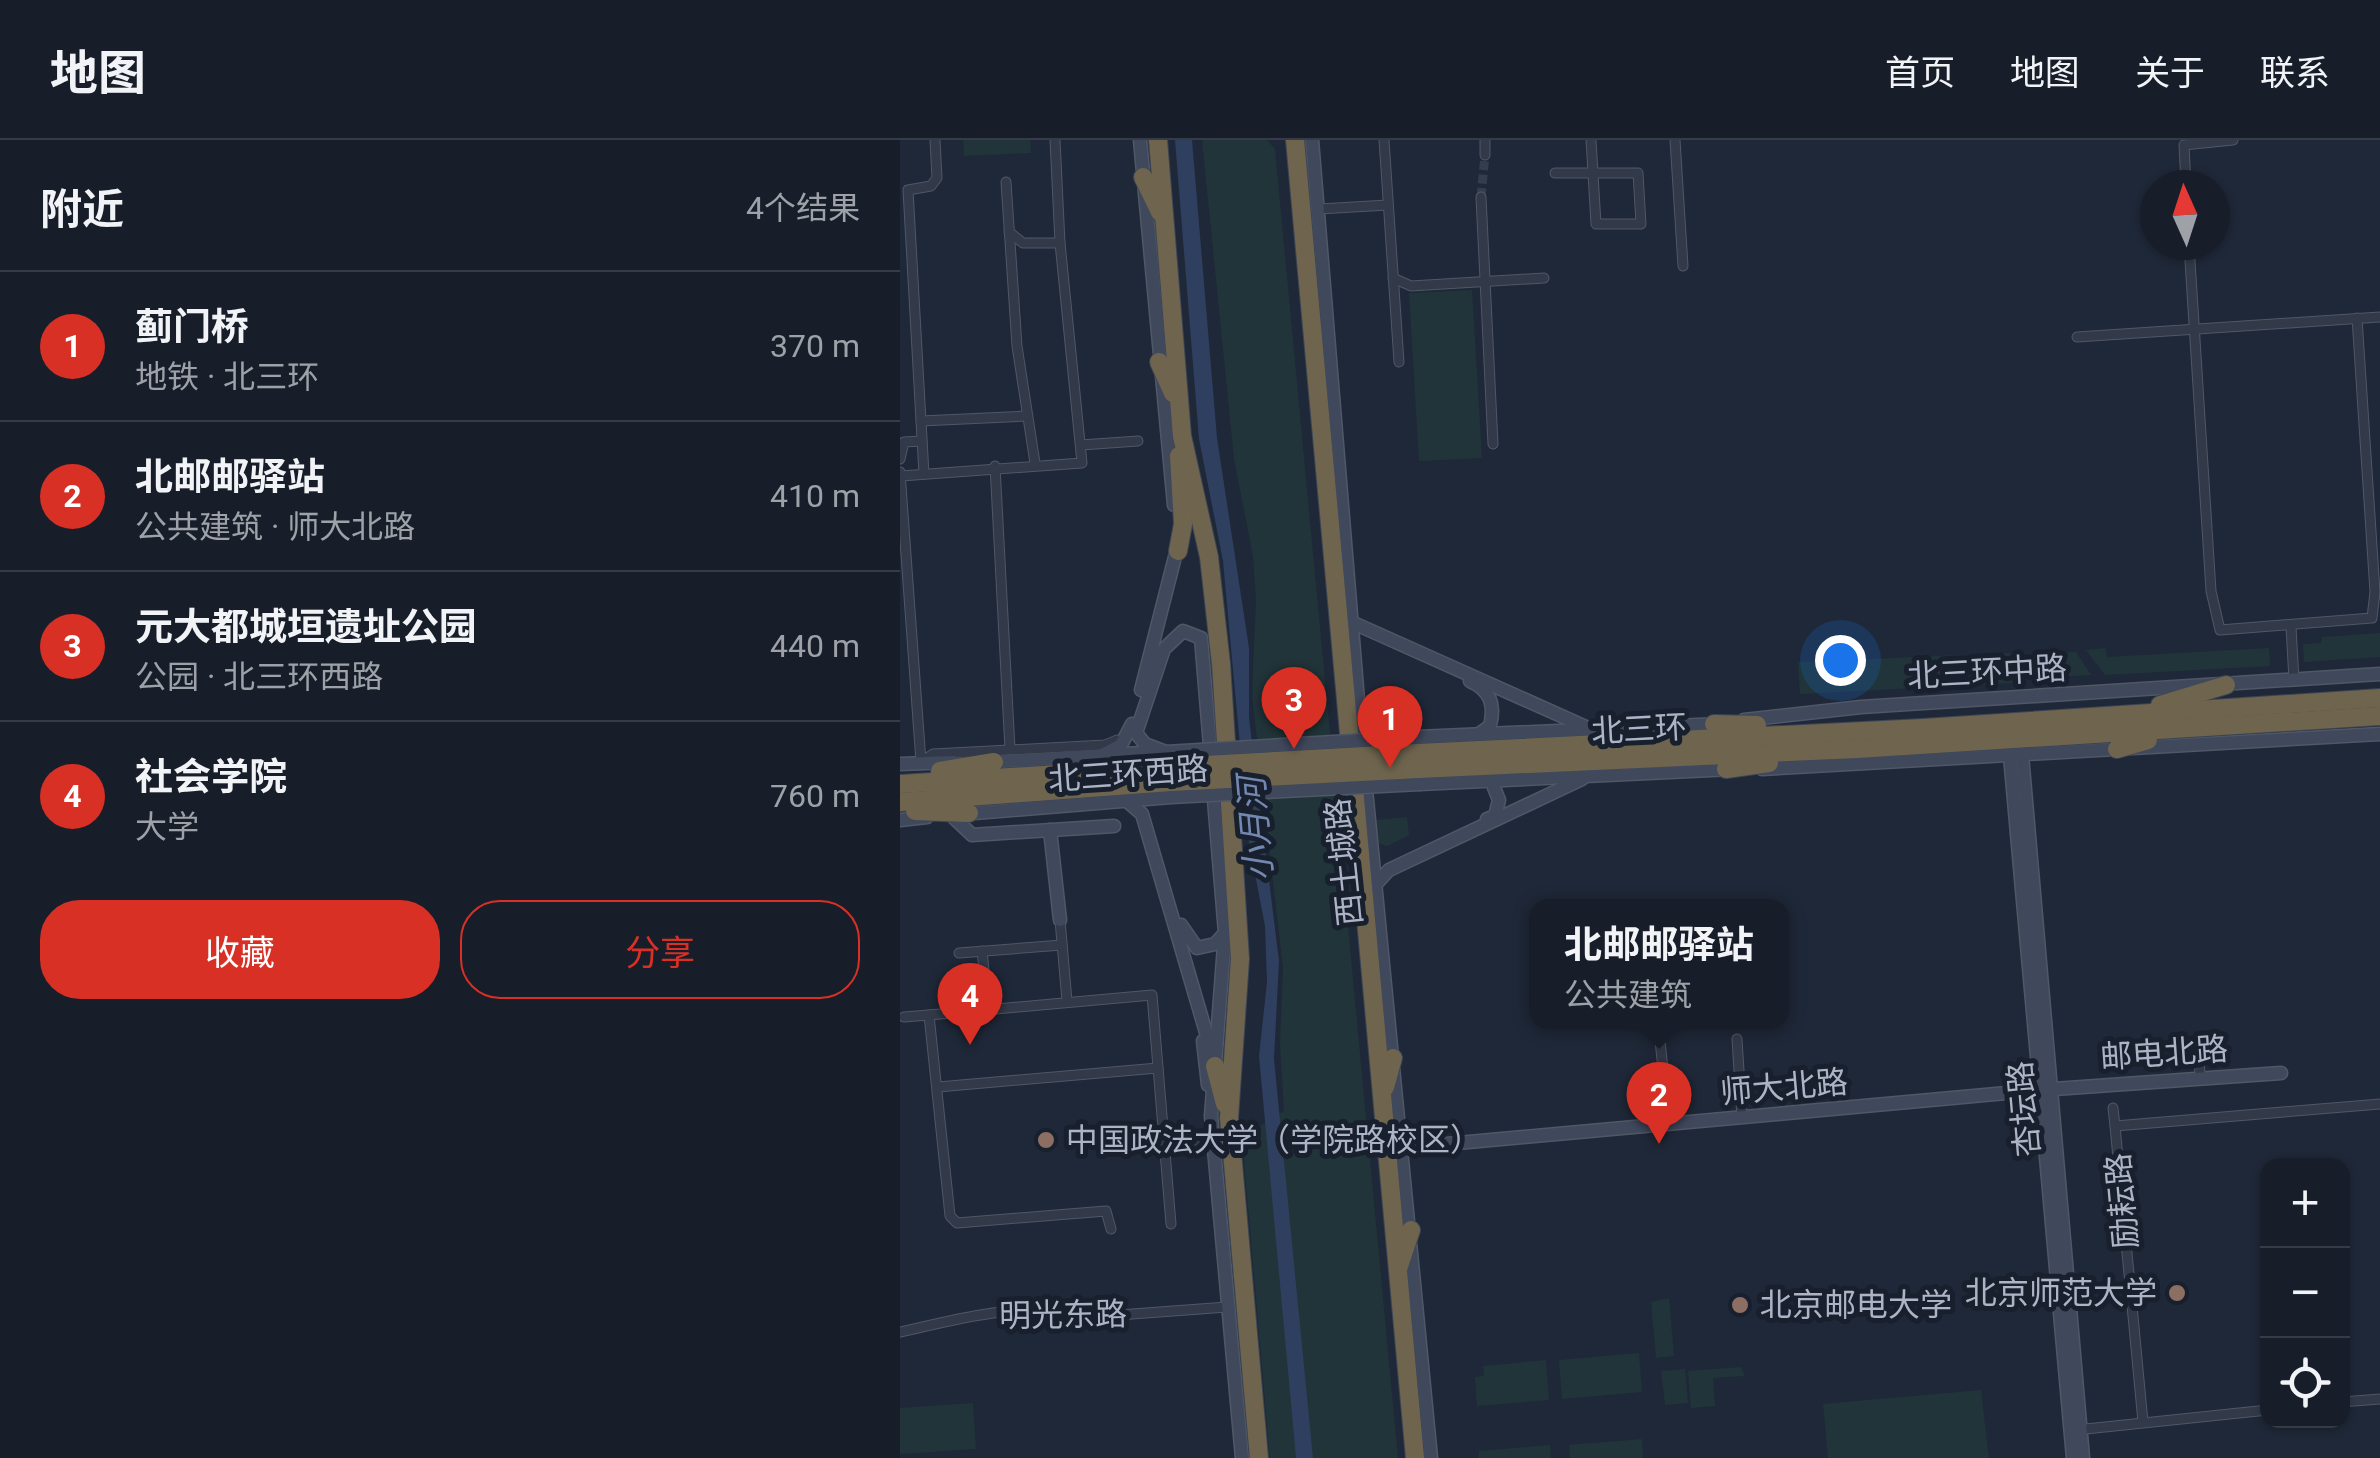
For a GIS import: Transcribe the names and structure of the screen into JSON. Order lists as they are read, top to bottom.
{
  "streets": {
    "highway": ["北三环", "西土城路"],
    "street": [
      "北三环中路",
      "北三环西路",
      "邮电北路",
      "师大北路",
      "杏坛路",
      "励耘路",
      "明光东路"
    ]
  },
  "crossings": [
    ["北三环中路", "北三环"],
    ["北三环中路", "北三环西路"],
    ["北三环", "北三环西路"],
    ["西土城路", "师大北路"],
    ["邮电北路", "师大北路"],
    ["邮电北路", "杏坛路"],
    ["师大北路", "杏坛路"]
  ],
  "water": ["小月河"],
  "places": ["中国政法大学（学院路校区）", "北京师范大学", "北京邮电大学"],
  "north": "top",
  "page": {
    "header": "地图",
    "nav": [
      "首页",
      "地图",
      "关于",
      "联系"
    ],
    "heading": ["附近", "4个结果"],
    "list": [
      {
        "mark": "1",
        "name": "蓟门桥",
        "note": "地铁 · 北三环",
        "value": "370 m"
      },
      {
        "mark": "2",
        "name": "北邮邮驿站",
        "note": "公共建筑 · 师大北路",
        "value": "410 m"
      },
      {
        "mark": "3",
        "name": "元大都城垣遗址公园",
        "note": "公园 · 北三环西路",
        "value": "440 m"
      },
      {
        "mark": "4",
        "name": "社会学院",
        "note": "大学",
        "value": "760 m"
      }
    ],
    "pins": [
      "3",
      "1",
      "4",
      "2"
    ],
    "buttons": ["收藏", "分享"],
    "popup": ["北邮邮驿站", "公共建筑"],
    "map_buttons": ["+", "−"]
  }
}
